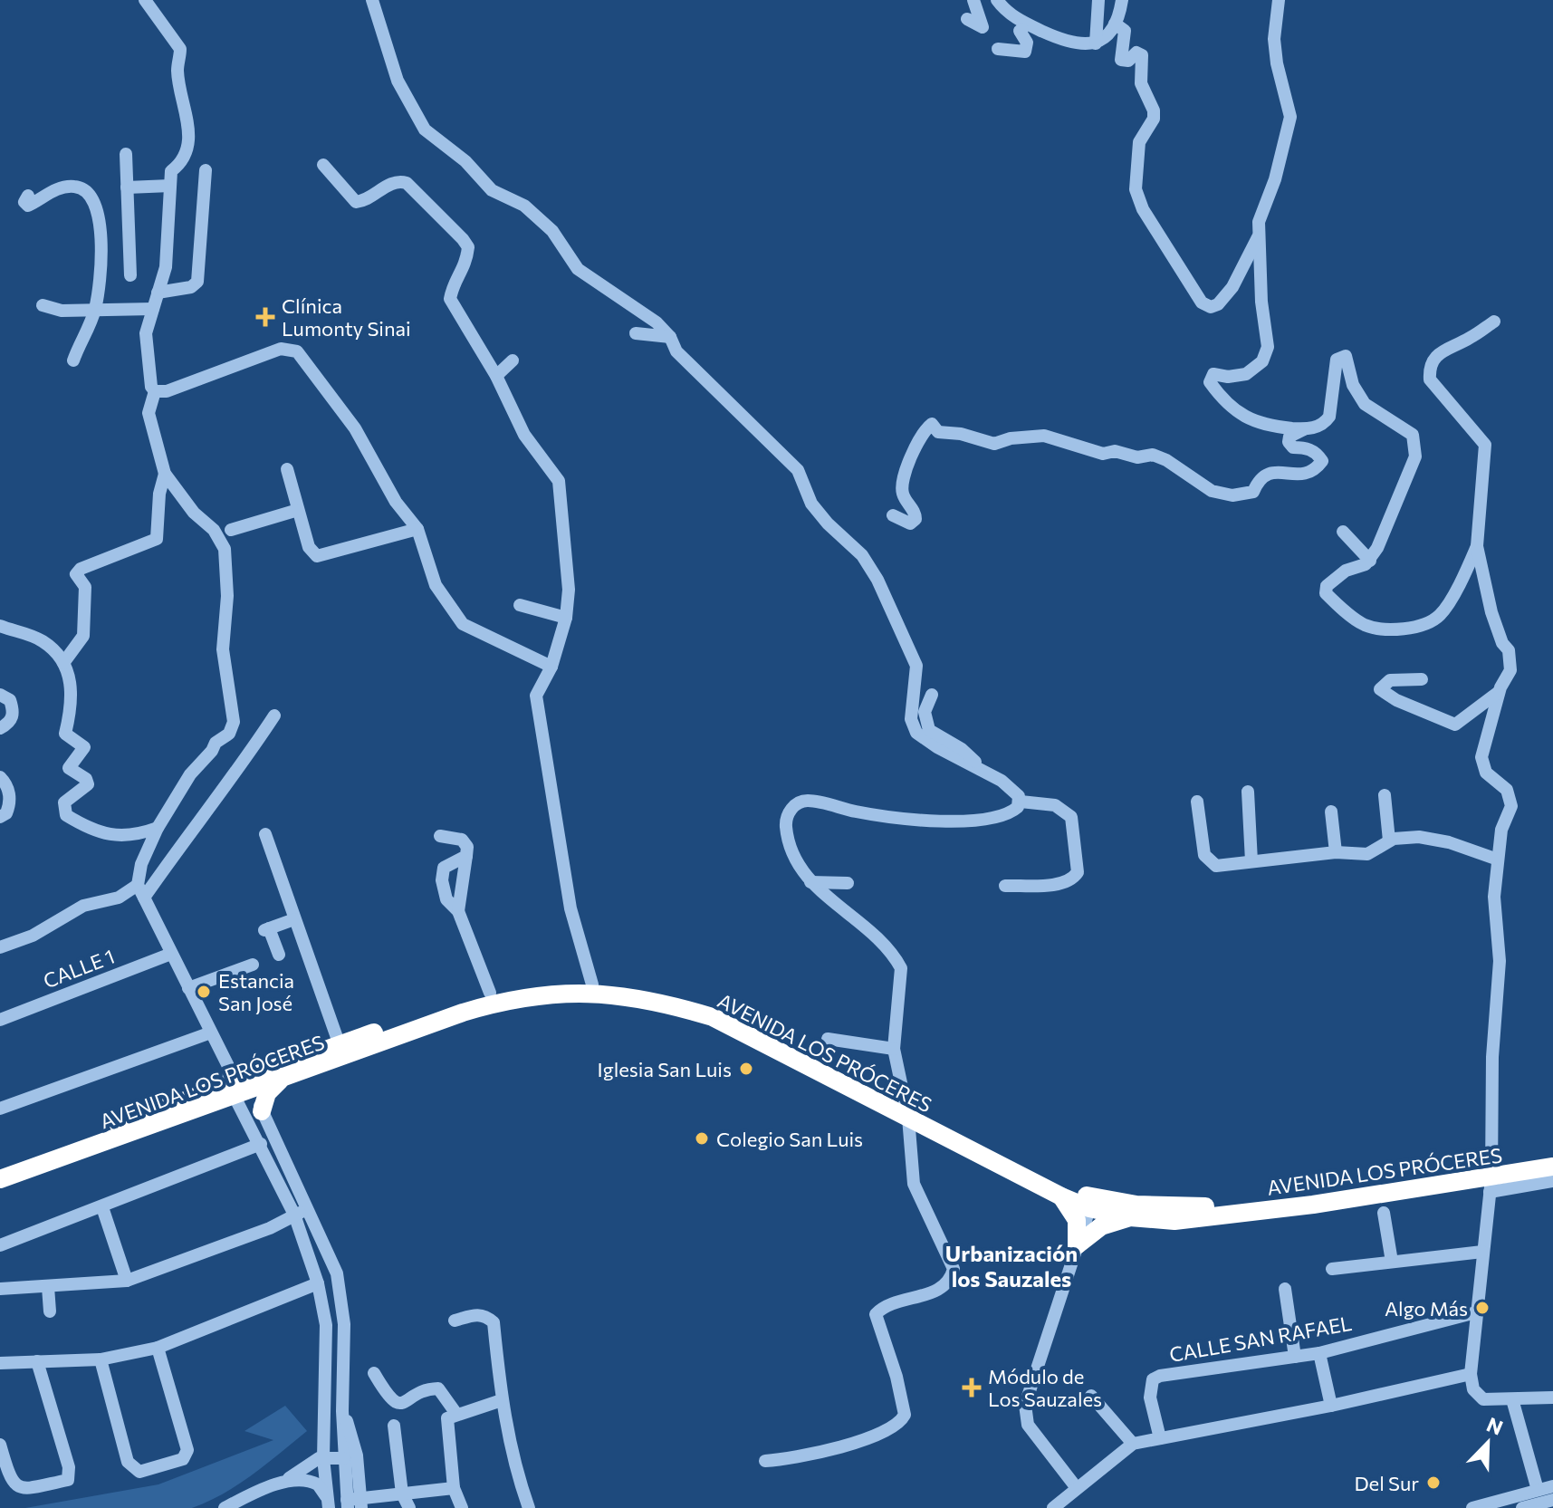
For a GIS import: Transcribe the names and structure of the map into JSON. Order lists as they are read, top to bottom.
{
  "streets": {
    "highway": ["AVENIDA LOS PRÓCERES"],
    "street": ["CALLE 1", "CALLE SAN RAFAEL"]
  },
  "districts": ["Urbanización los Sauzales"],
  "places": {
    "health": ["Clínica Lumonty Sinai", "Módulo de Los Sauzales"],
    "other": [
      "Estancia San José",
      "Iglesia San Luis",
      "Colegio San Luis",
      "Algo Más",
      "Del Sur"
    ]
  },
  "north": "top right"
}
